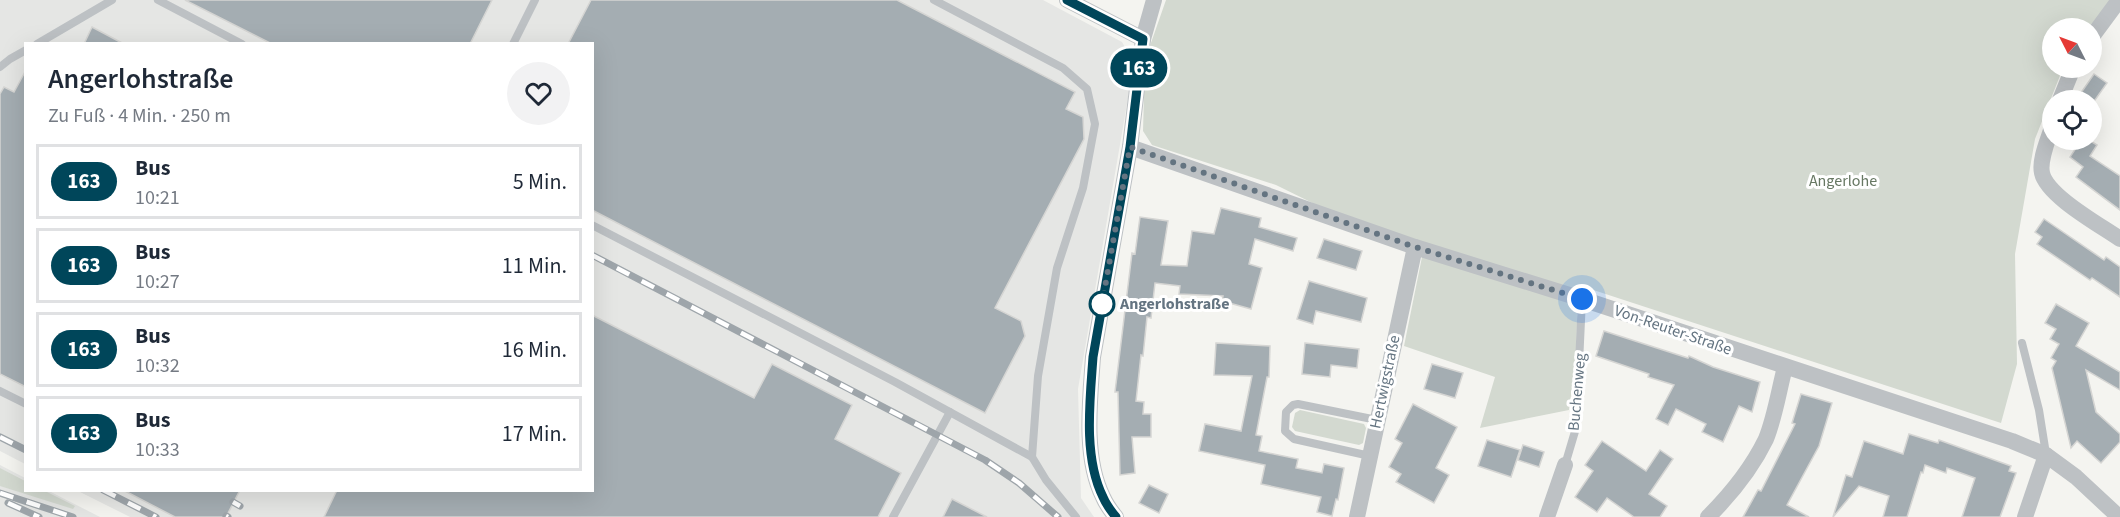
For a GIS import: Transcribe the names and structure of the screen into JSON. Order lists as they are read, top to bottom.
{
  "streets": {
    "street": ["Von-Reuter-Straße", "Hertwigstraße", "Buchenweg"]
  },
  "crossings": [
    ["Von-Reuter-Straße", "Hertwigstraße"],
    ["Von-Reuter-Straße", "Buchenweg"]
  ],
  "parks": ["Angerlohe"],
  "places": ["Angerlohstraße"],
  "lines": ["bus line 163"],
  "north": "top left",
  "page": {
    "on_map": "163",
    "heading": ["Angerlohstraße", "Zu Fuß · 4 Min. · 250 m"],
    "list": [
      {
        "mark": "163",
        "name": "Bus",
        "note": "10:21",
        "value": "5 Min."
      },
      {
        "mark": "163",
        "name": "Bus",
        "note": "10:27",
        "value": "11 Min."
      },
      {
        "mark": "163",
        "name": "Bus",
        "note": "10:32",
        "value": "16 Min."
      },
      {
        "mark": "163",
        "name": "Bus",
        "note": "10:33",
        "value": "17 Min."
      }
    ]
  }
}
